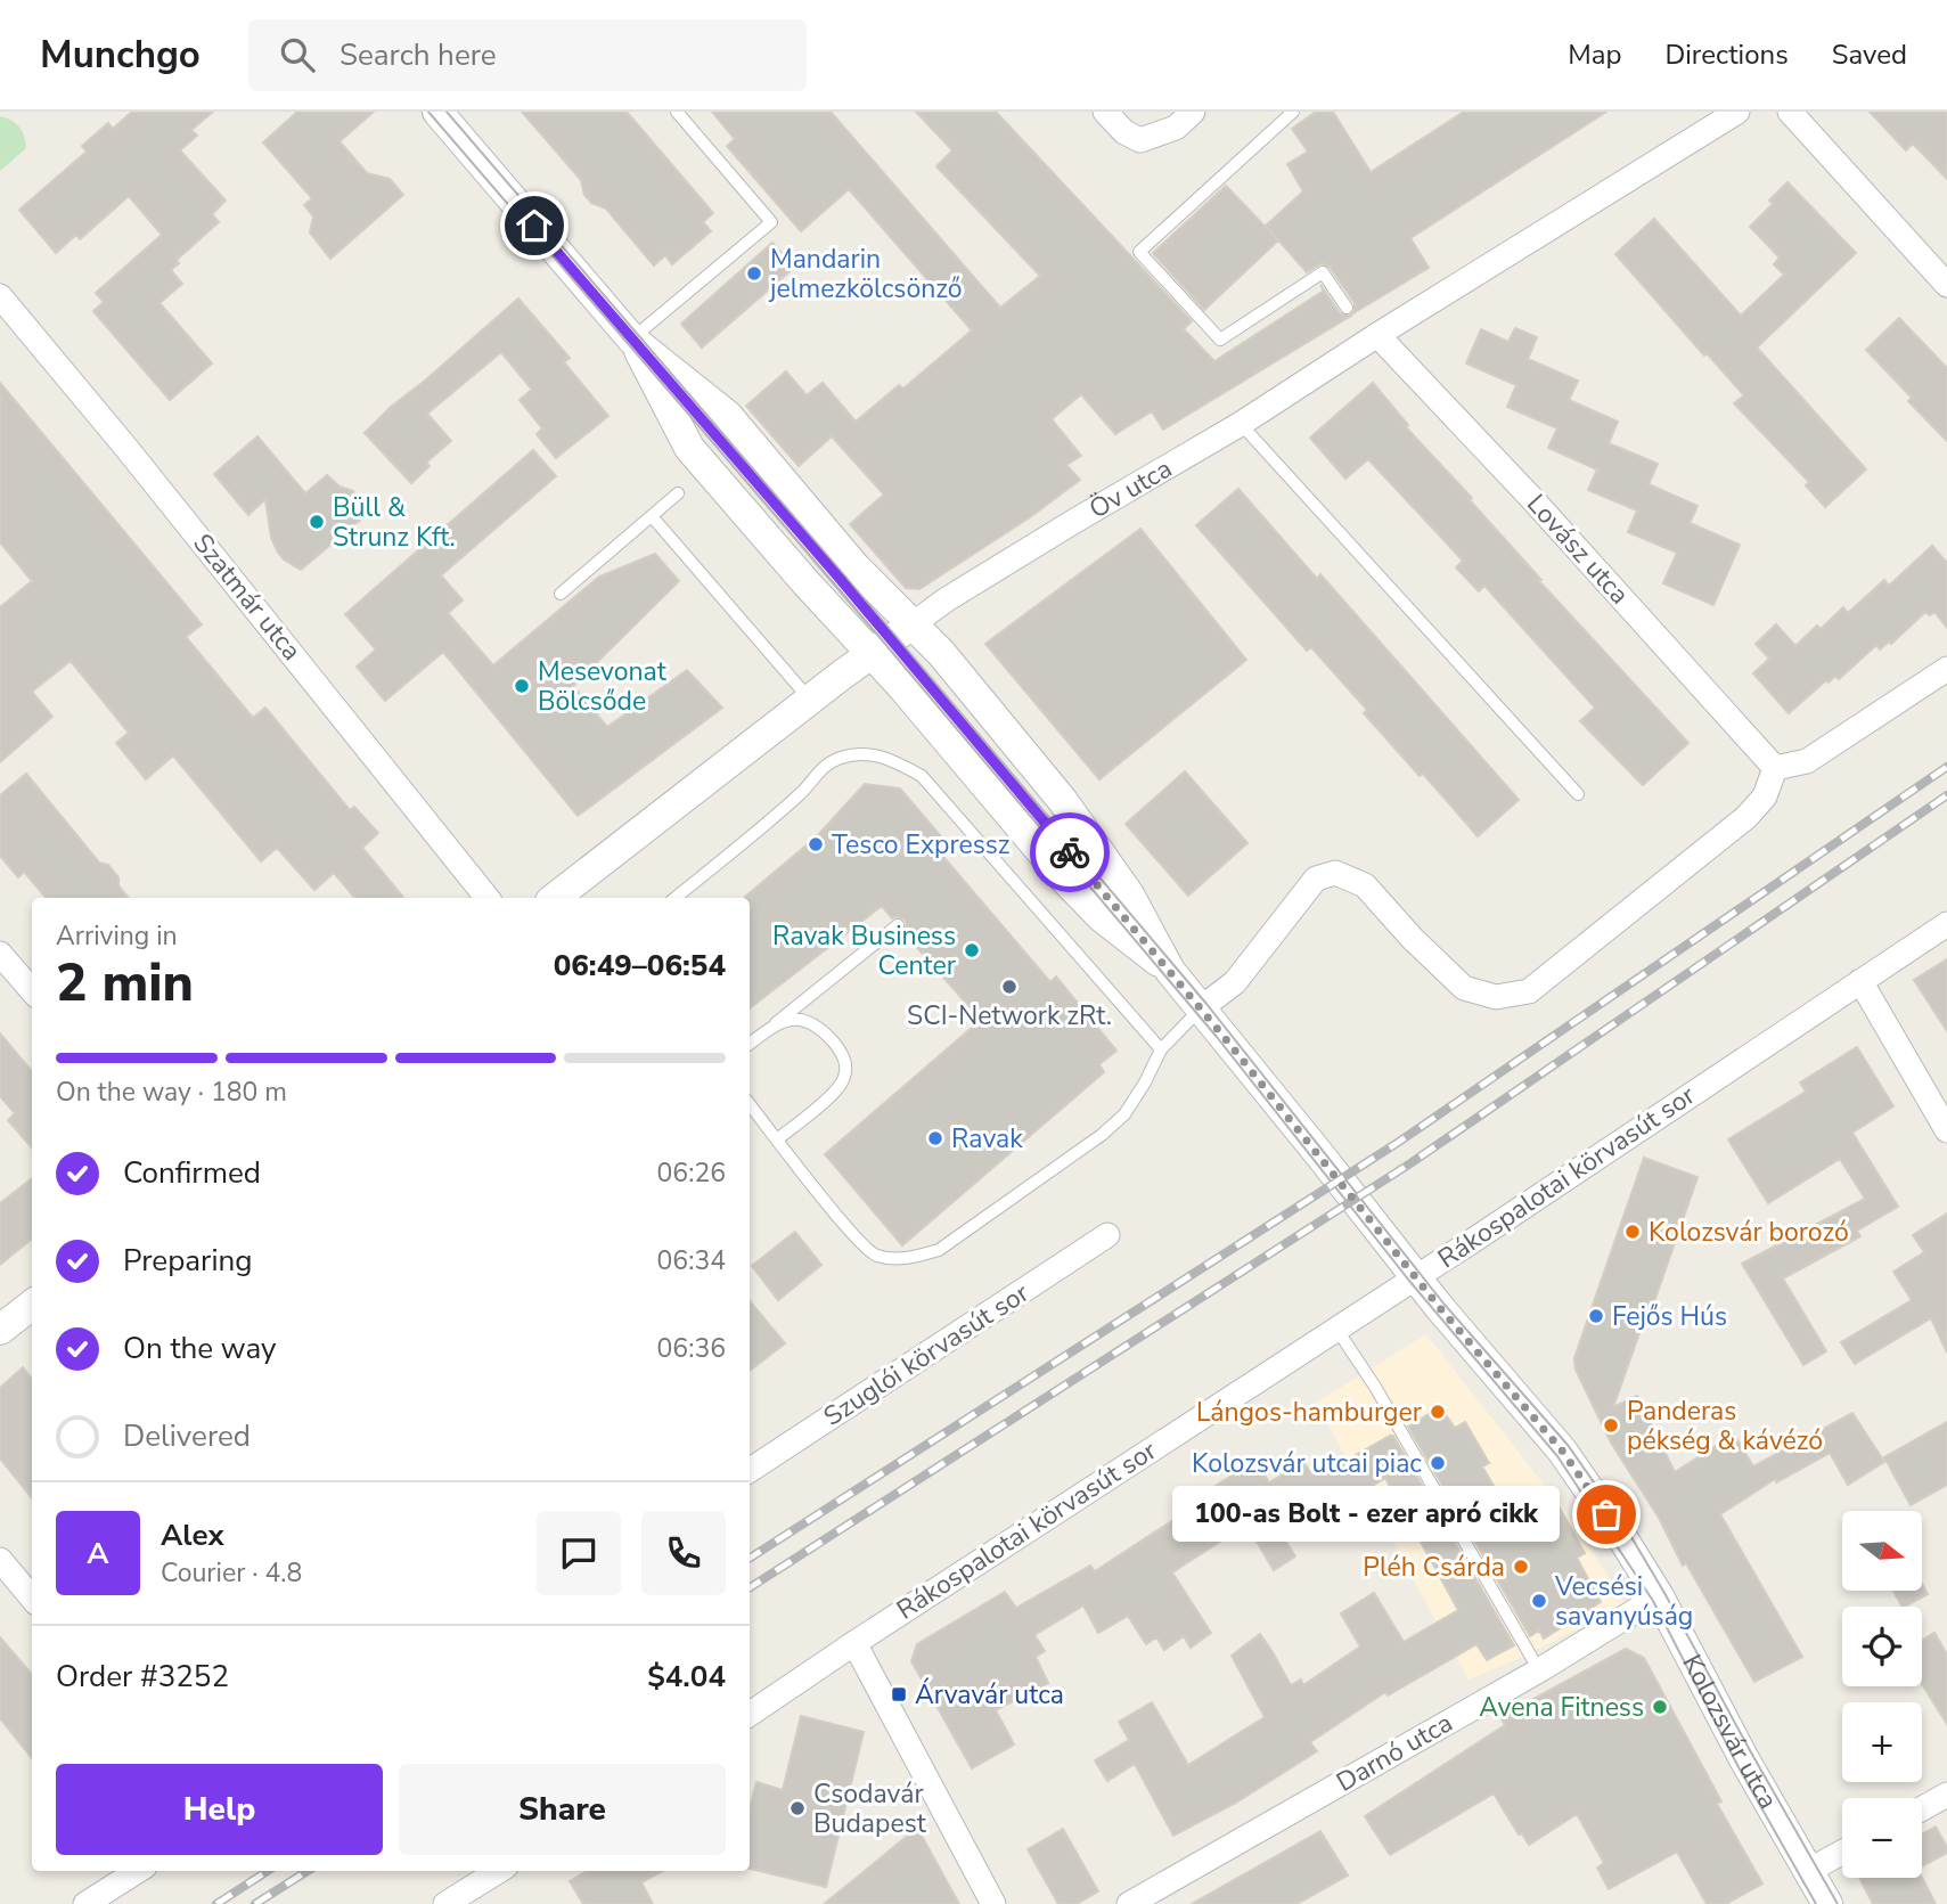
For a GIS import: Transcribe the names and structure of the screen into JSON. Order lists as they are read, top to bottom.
{
  "streets": {
    "street": [
      "Öv utca",
      "Lovász utca",
      "Szatmár utca",
      "Rákospalotai körvasút sor",
      "Szuglói körvasút sor",
      "Kolozsvár utca",
      "Darnó utca"
    ]
  },
  "crossings": [
    ["Öv utca", "Lovász utca"],
    ["Rákospalotai körvasút sor", "Kolozsvár utca"],
    ["Kolozsvár utca", "Darnó utca"]
  ],
  "places": {
    "other": [
      "Mandarin jelmezkölcsönző",
      "Büll & Strunz Kft.",
      "Mesevonat Bölcsőde",
      "Tesco Expressz",
      "Ravak Business Center",
      "SCI-Network zRt.",
      "Ravak",
      "Kolozsvár borozó",
      "Fejős Hús",
      "Lángos-hamburger",
      "Panderas pékség & kávézó",
      "Kolozsvár utcai piac",
      "100-as Bolt - ezer apró cikk",
      "Pléh Csárda",
      "Vecsési savanyúság",
      "Avena Fitness",
      "Csodavár Budapest"
    ],
    "transit": ["Árvavár utca"]
  },
  "north": "right",
  "page": {
    "header": "Munchgo",
    "search": "Search here",
    "nav": ["Map", "Directions", "Saved"],
    "heading": ["2 min", "Arriving in", "06:49–06:54"],
    "panel": [
      "Alex",
      "Courier · 4.8",
      "Order #3252",
      "$4.04"
    ],
    "bar": "On the way · 180 m",
    "list": [
      ["Confirmed", "06:26"],
      ["Preparing", "06:34"],
      ["On the way", "06:36"],
      "Delivered"
    ],
    "bubble": "100-as Bolt - ezer apró cikk",
    "map_buttons": ["+", "−"],
    "round": "A",
    "buttons": ["Help", "Share"]
  }
}
